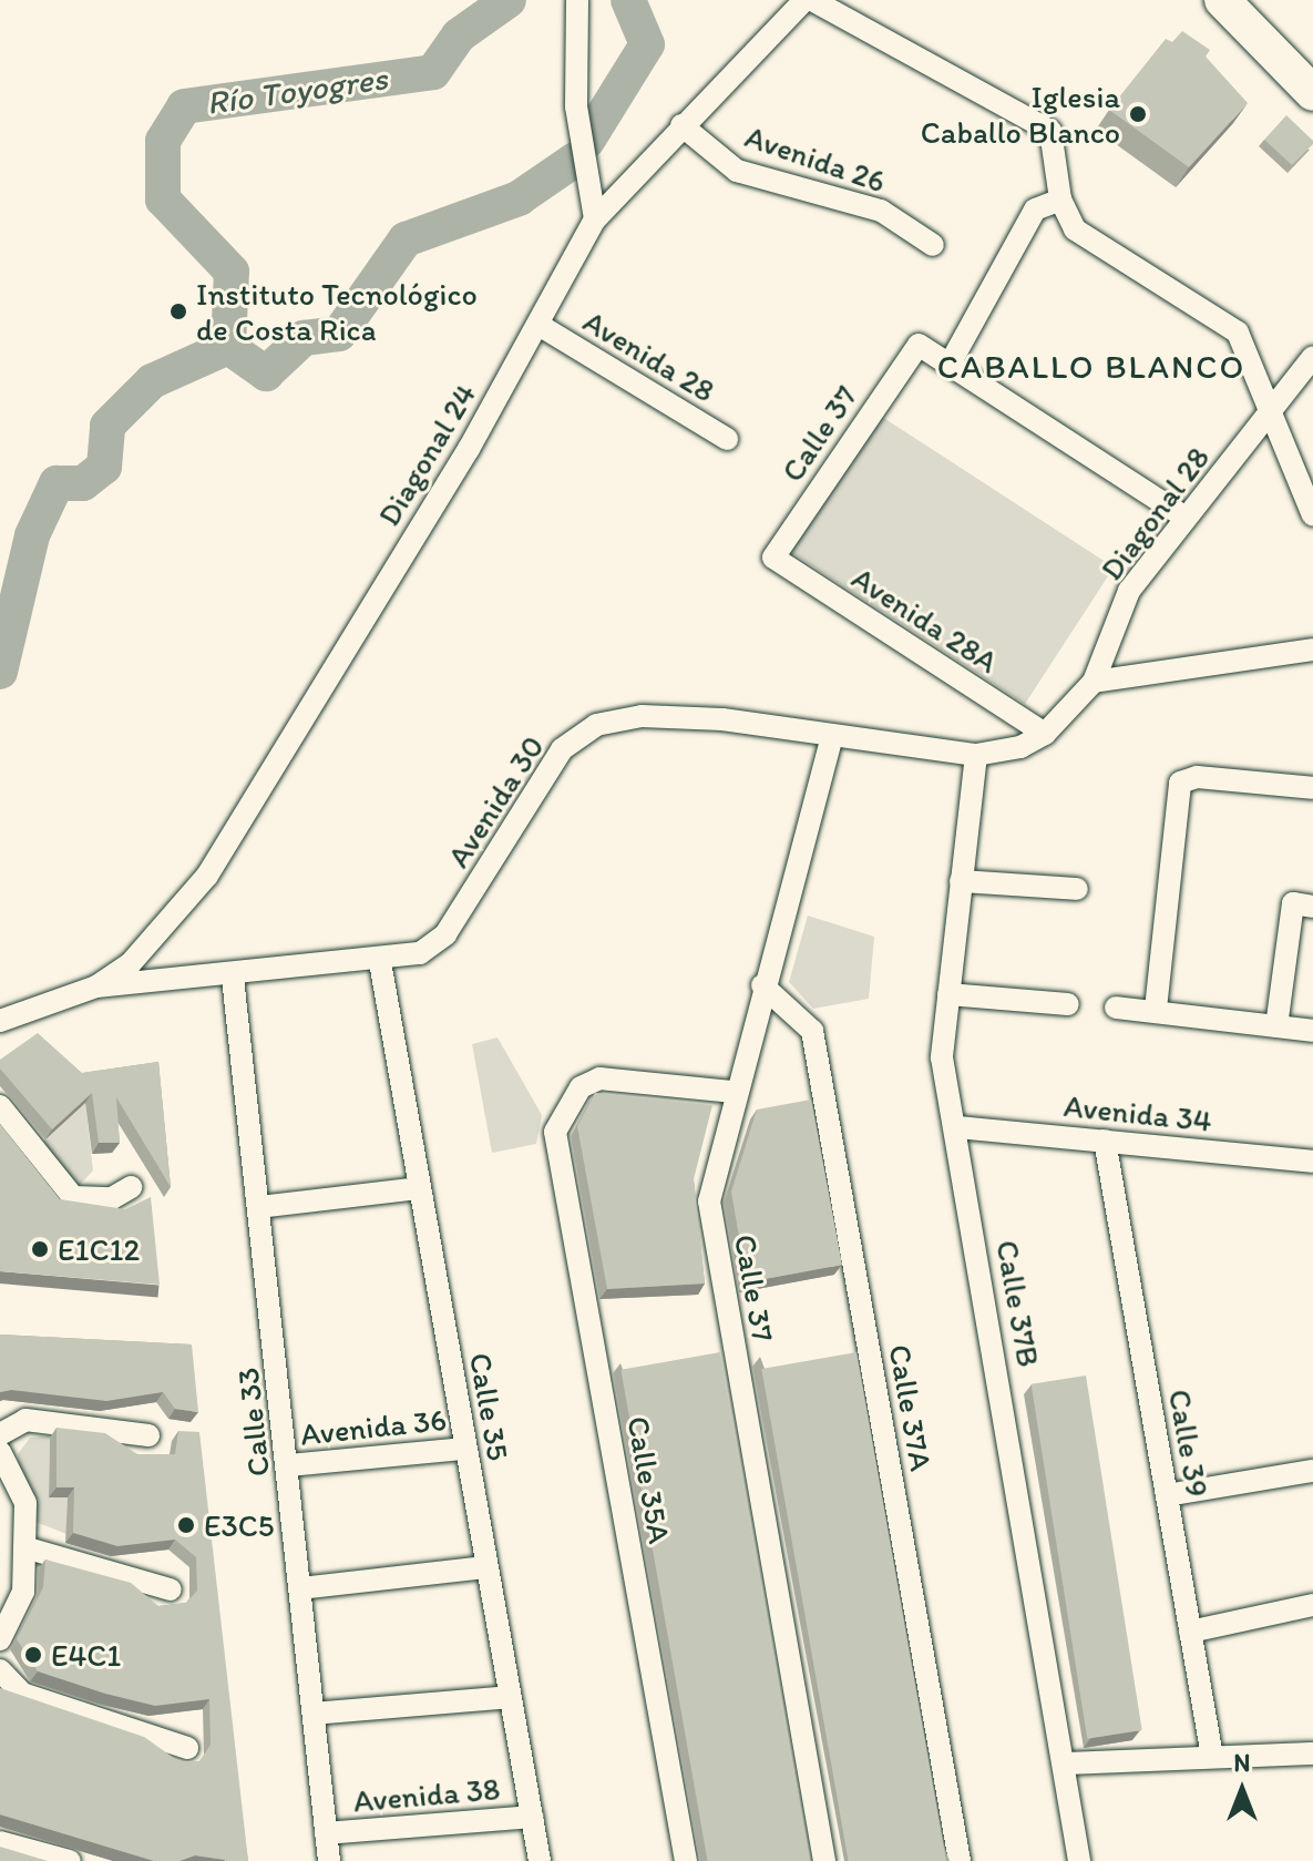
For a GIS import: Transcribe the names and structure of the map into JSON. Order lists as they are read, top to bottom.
{
  "streets": {
    "street": [
      "Avenida 26",
      "Avenida 28",
      "Calle 37",
      "Diagonal 24",
      "Diagonal 28",
      "Avenida 28A",
      "Avenida 30",
      "Avenida 34",
      "Calle 37B",
      "Calle 35",
      "Calle 37A",
      "Calle 33",
      "Avenida 36",
      "Calle 39",
      "Calle 35A",
      "Avenida 38"
    ]
  },
  "crossings": [
    ["Avenida 26", "Diagonal 24"],
    ["Avenida 28", "Diagonal 24"],
    ["Calle 37", "Avenida 28A"],
    ["Calle 37", "Avenida 30"],
    ["Calle 37", "Calle 37A"],
    ["Calle 37", "Calle 35A"],
    ["Diagonal 24", "Avenida 30"],
    ["Diagonal 28", "Avenida 28A"],
    ["Diagonal 28", "Avenida 30"],
    ["Avenida 30", "Calle 37B"],
    ["Avenida 30", "Calle 35"],
    ["Avenida 30", "Calle 33"],
    ["Avenida 34", "Calle 37B"],
    ["Avenida 34", "Calle 39"],
    ["Calle 35", "Avenida 36"],
    ["Calle 35", "Avenida 38"],
    ["Calle 33", "Avenida 36"],
    ["Calle 33", "Avenida 38"]
  ],
  "districts": ["CABALLO BLANCO"],
  "water": ["Río Toyogres"],
  "places": [
    "Iglesia Caballo Blanco",
    "Instituto Tecnológico de Costa Rica",
    "E1C12",
    "E3C5",
    "E4C1"
  ],
  "north": "top"
}
